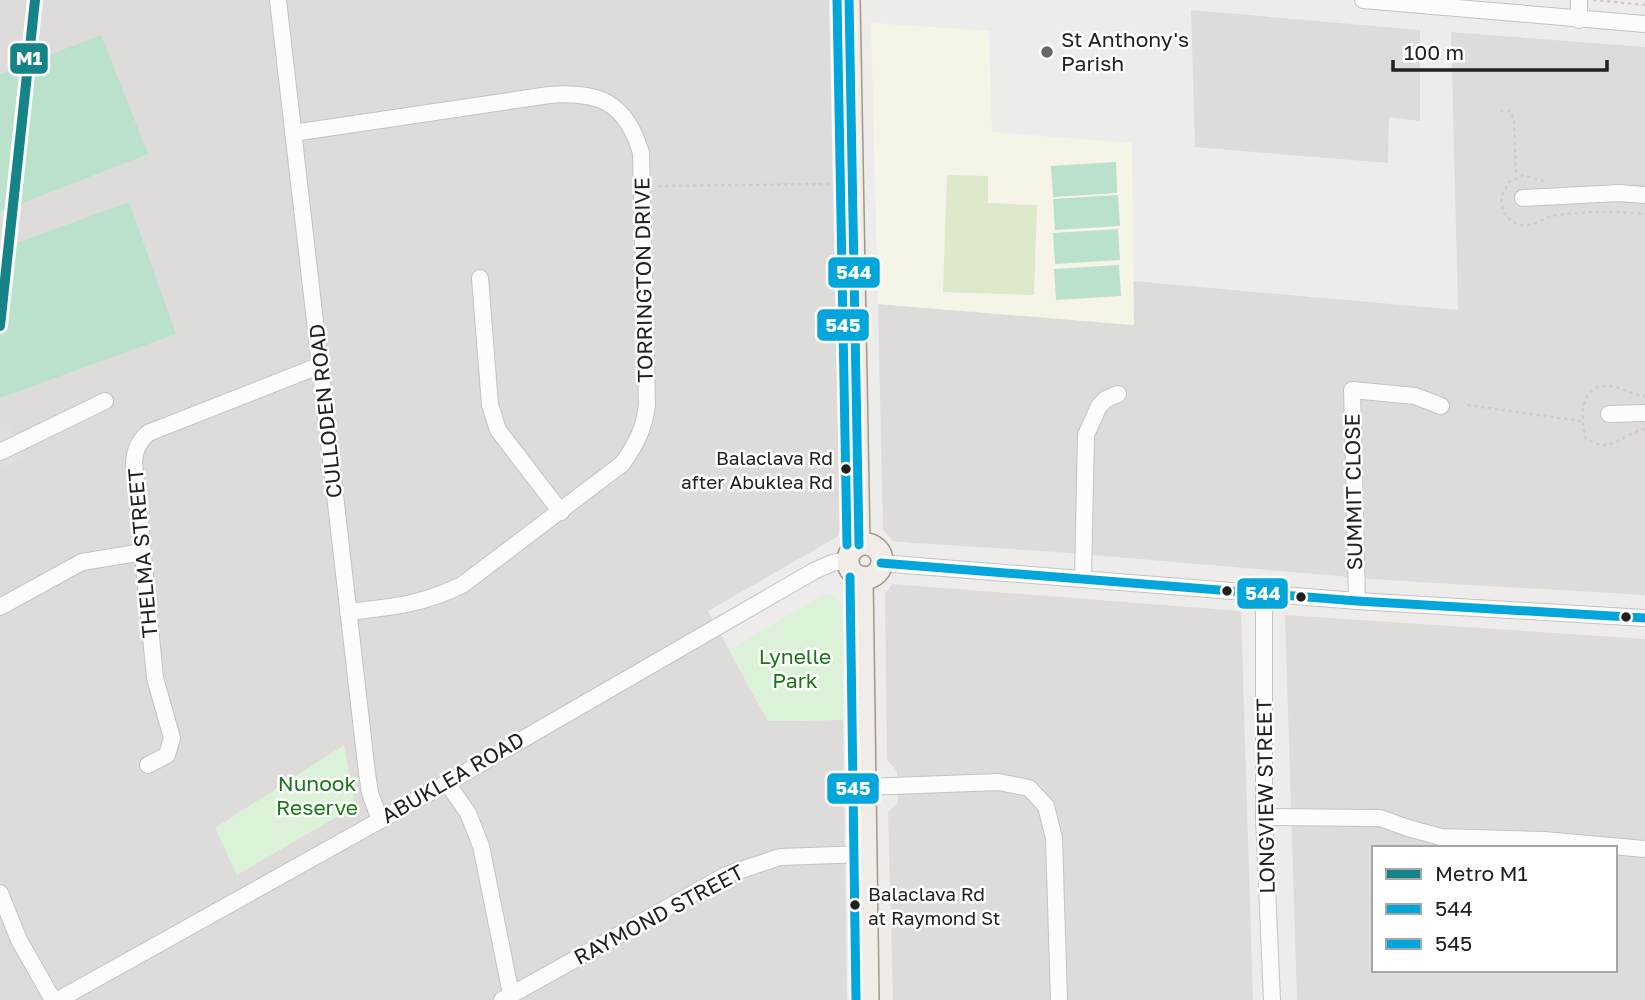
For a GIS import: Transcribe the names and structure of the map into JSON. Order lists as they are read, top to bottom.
{
  "streets": {
    "street": [
      "TORRINGTON DRIVE",
      "CULLODEN ROAD",
      "SUMMIT CLOSE",
      "THELMA STREET",
      "ABUKLEA ROAD",
      "LONGVIEW STREET",
      "RAYMOND STREET"
    ]
  },
  "crossings": [
    ["TORRINGTON DRIVE", "CULLODEN ROAD"],
    ["CULLODEN ROAD", "THELMA STREET"],
    ["CULLODEN ROAD", "ABUKLEA ROAD"]
  ],
  "parks": ["Lynelle Park", "Nunook Reserve"],
  "places": ["St Anthony's Parish", "Balaclava Rd after Abuklea Rd", "Balaclava Rd at Raymond St"],
  "lines": ["metro line M1", "transit line 544", "transit line 545"],
  "legend": ["Metro M1", "544", "545"],
  "scale_bar": "100 m"
}
